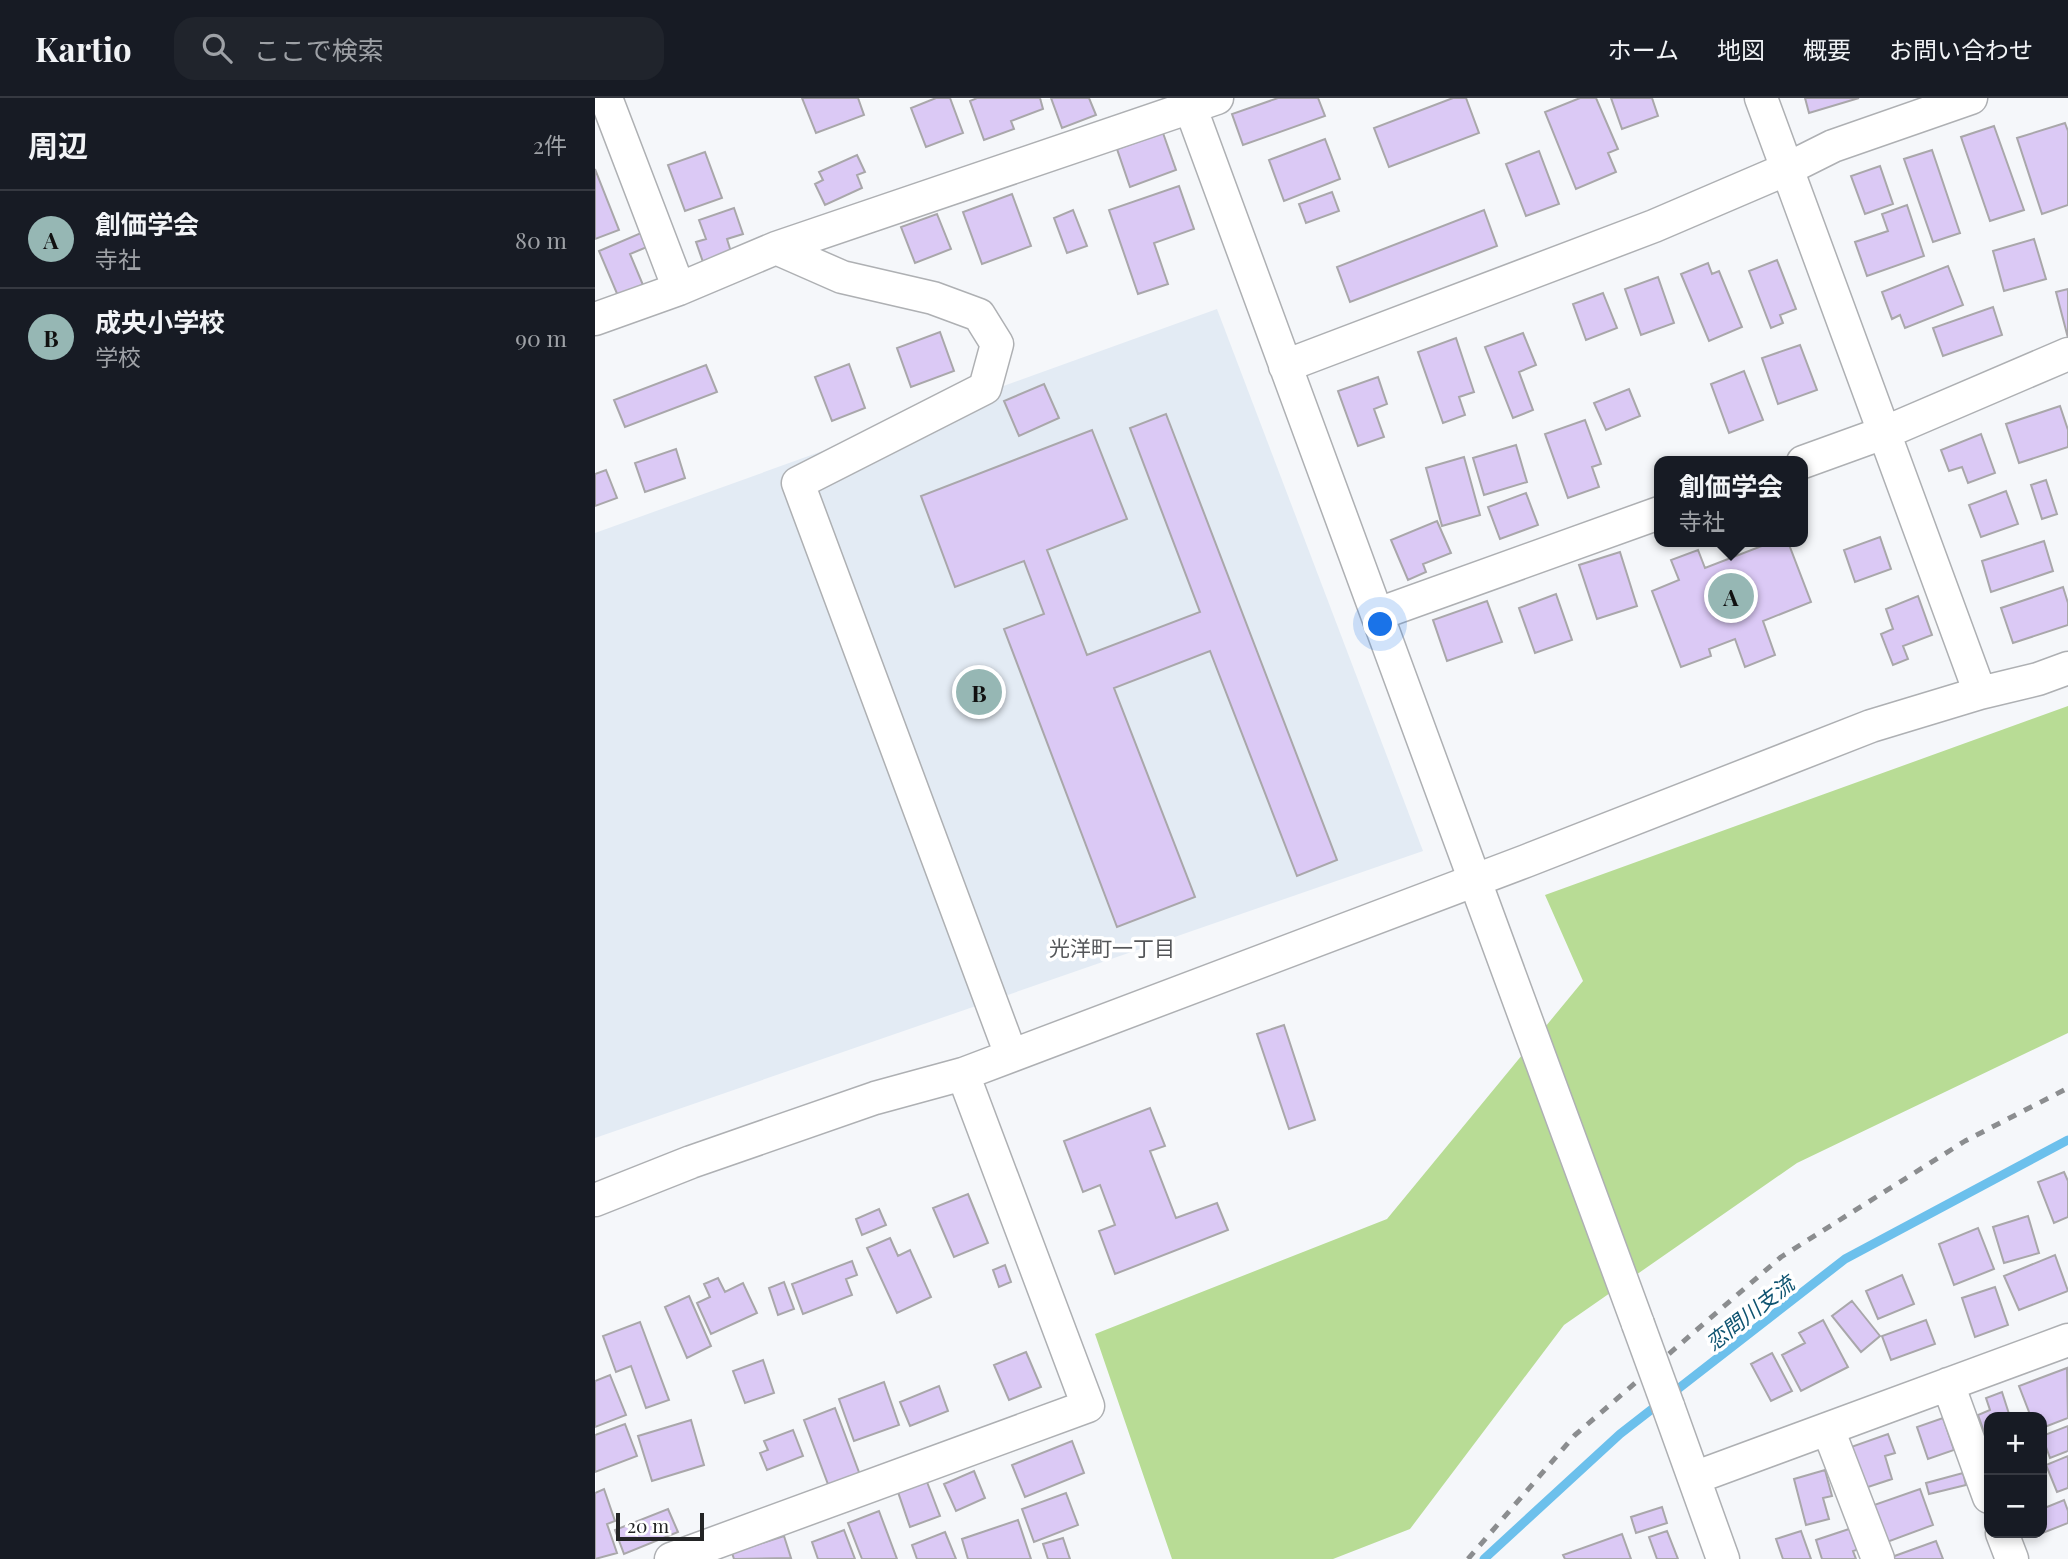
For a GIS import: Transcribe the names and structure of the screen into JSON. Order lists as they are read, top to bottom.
{
  "districts": ["光洋町一丁目"],
  "water": ["恋問川支流"],
  "scale_bar": "20 m",
  "page": {
    "header": "Kartio",
    "search": "ここで検索",
    "nav": [
      "ホーム",
      "地図",
      "概要",
      "お問い合わせ"
    ],
    "heading": ["周辺", "2件"],
    "list": [
      {
        "mark": "A",
        "name": "創価学会",
        "note": "寺社",
        "value": "80 m"
      },
      {
        "mark": "B",
        "name": "成央小学校",
        "note": "学校",
        "value": "90 m"
      }
    ],
    "popup": ["創価学会", "寺社"],
    "pins": ["A", "B"],
    "map_buttons": ["+", "−"],
    "scale": "20 m"
  }
}
